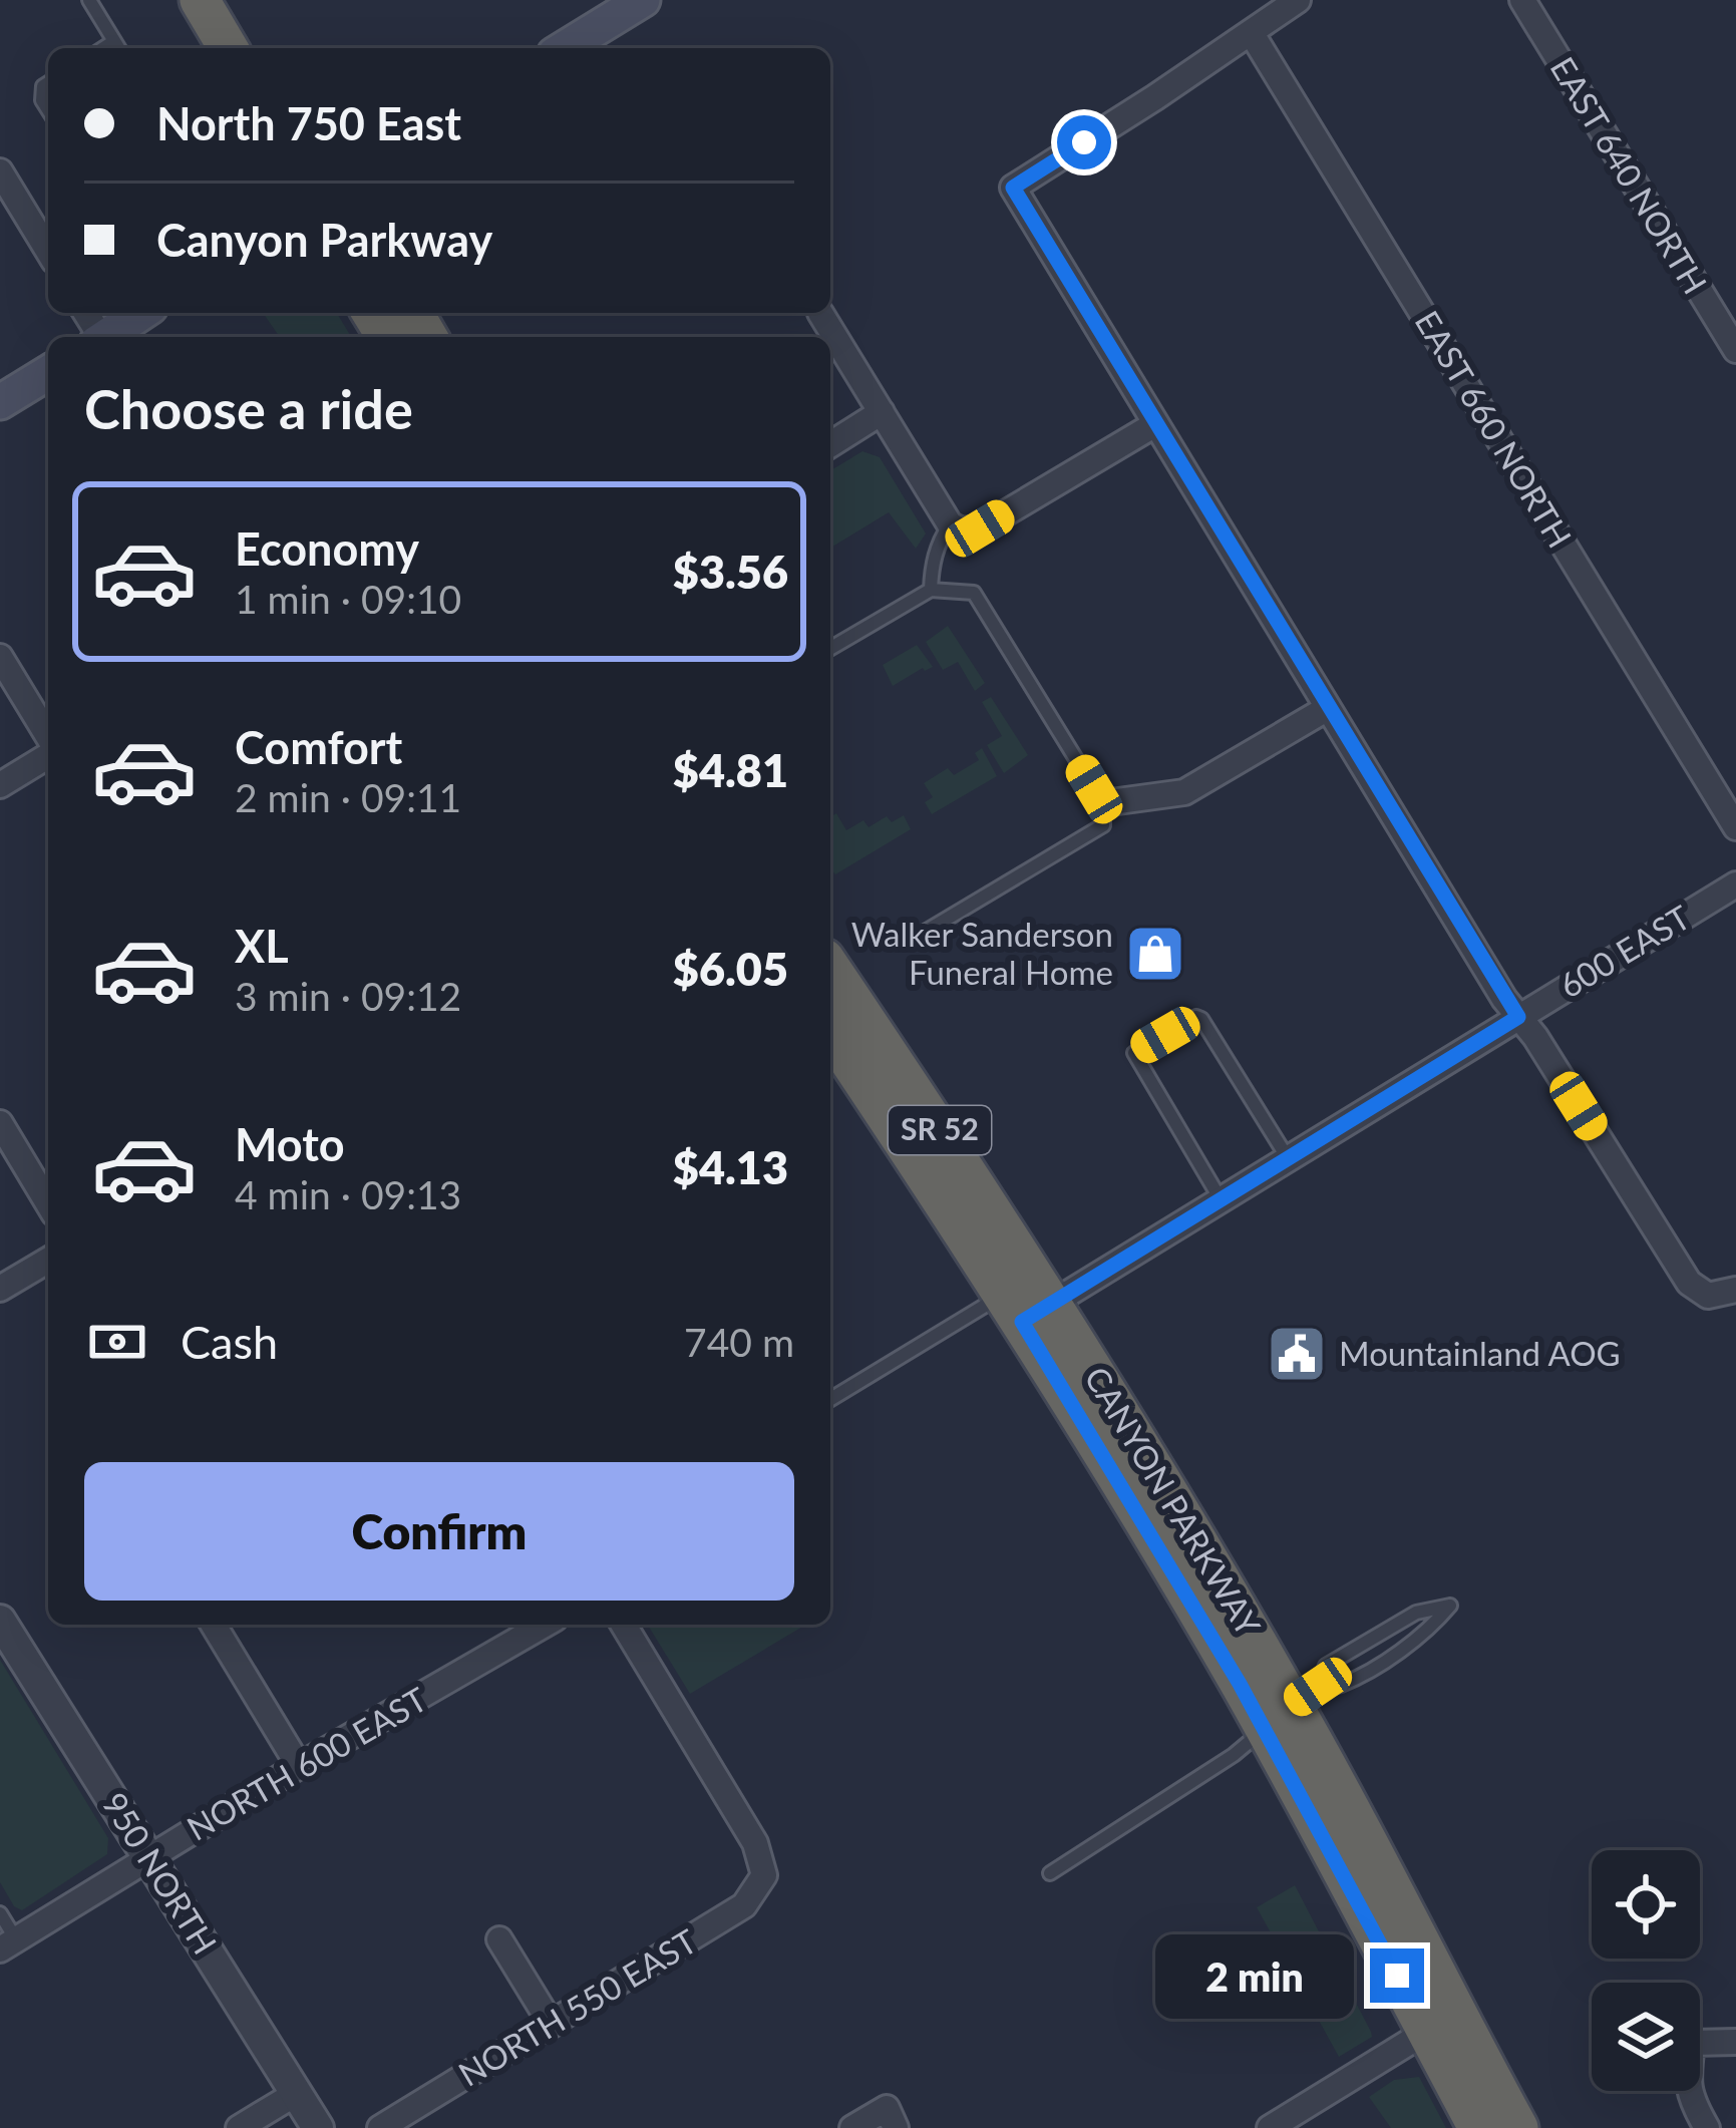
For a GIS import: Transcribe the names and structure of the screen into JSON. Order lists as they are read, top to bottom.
{
  "streets": {
    "highway": ["SR 52", "CANYON PARKWAY"],
    "street": [
      "EAST 640 NORTH",
      "EAST 660 NORTH",
      "600 EAST",
      "NORTH 600 EAST",
      "950 NORTH",
      "NORTH 550 EAST"
    ]
  },
  "crossings": [
    ["600 EAST", "CANYON PARKWAY"],
    ["NORTH 600 EAST", "950 NORTH"]
  ],
  "places": {
    "shop": ["Walker Sanderson Funeral Home"],
    "public building": ["Mountainland AOG"]
  },
  "page": {
    "banner": ["North 750 East", "Canyon Parkway"],
    "heading": "Choose a ride",
    "list": [
      {
        "name": "Economy",
        "note": "1 min · 09:10",
        "value": "$3.56"
      },
      {
        "name": "Comfort",
        "note": "2 min · 09:11",
        "value": "$4.81"
      },
      {
        "name": "XL",
        "note": "3 min · 09:12",
        "value": "$6.05"
      },
      {
        "name": "Moto",
        "note": "4 min · 09:13",
        "value": "$4.13"
      }
    ],
    "pay": ["Cash", "740 m"],
    "buttons": "Confirm",
    "bubble": "2 min"
  }
}
